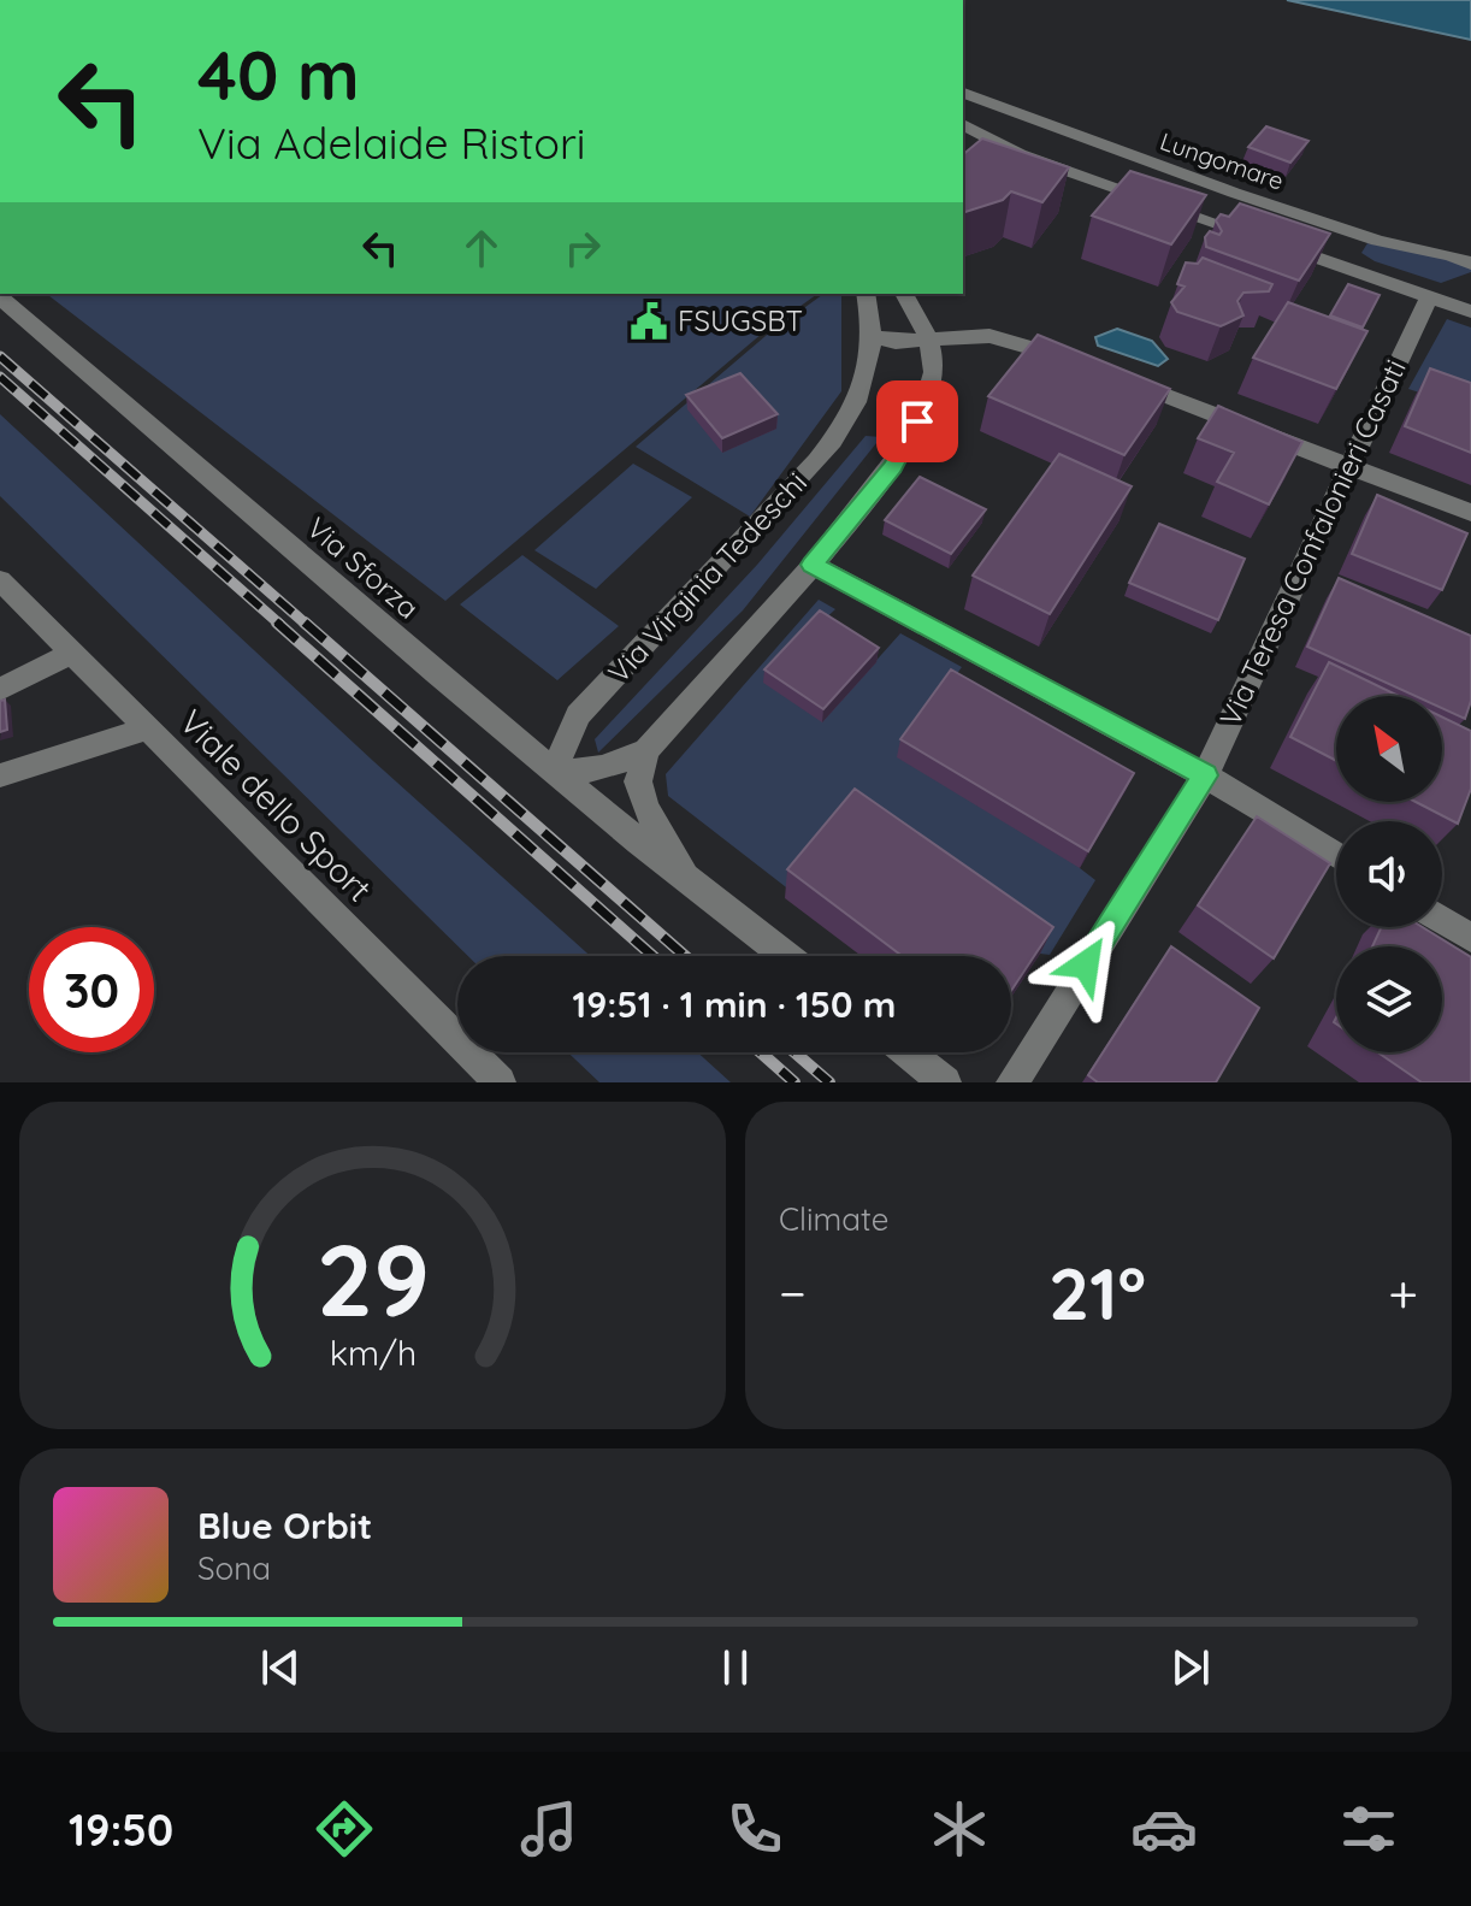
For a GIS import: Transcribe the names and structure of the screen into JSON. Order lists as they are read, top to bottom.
{
  "streets": {
    "street": [
      "Lungomare",
      "Via Teresa Confalonieri Casati",
      "Via Sforza",
      "Via Virginia Tedeschi",
      "Viale dello Sport"
    ]
  },
  "crossings": [
    ["Via Sforza", "Via Virginia Tedeschi"]
  ],
  "places": {
    "public building": ["FSUGSBT"]
  },
  "north": "top left",
  "page": {
    "turn": ["40 m", "Via Adelaide Ristori"],
    "limit": "30",
    "trip": "19:51 · 1 min · 150 m",
    "tile": "Climate",
    "heat": ["−", "21°", "+"],
    "song": ["Blue Orbit", "Sona"],
    "tabs": "19:50",
    "gauge": ["29", "km/h"]
  }
}
